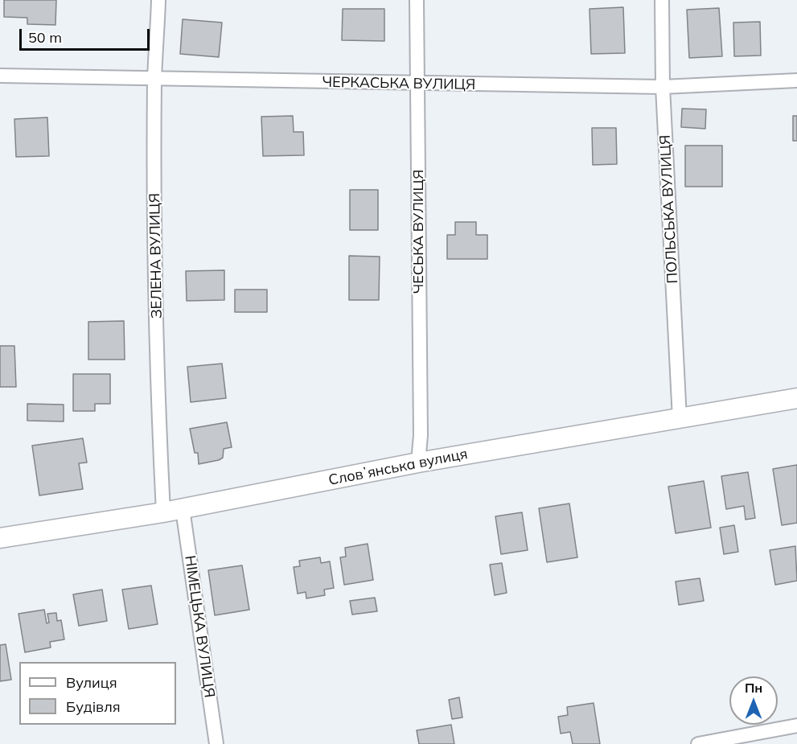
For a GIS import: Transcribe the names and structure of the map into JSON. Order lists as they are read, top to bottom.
{
  "streets": {
    "street": [
      "ЧЕРКАСЬКА ВУЛИЦЯ",
      "ПОЛЬСЬКА ВУЛИЦЯ",
      "ЧЕСЬКА ВУЛИЦЯ",
      "ЗЕЛЕНА ВУЛИЦЯ",
      "Словʼянська вулиця",
      "НІМЕЦЬКА ВУЛИЦЯ"
    ]
  },
  "crossings": [
    ["ЧЕРКАСЬКА ВУЛИЦЯ", "ПОЛЬСЬКА ВУЛИЦЯ"],
    ["ЧЕРКАСЬКА ВУЛИЦЯ", "ЧЕСЬКА ВУЛИЦЯ"],
    ["ЧЕРКАСЬКА ВУЛИЦЯ", "ЗЕЛЕНА ВУЛИЦЯ"],
    ["ПОЛЬСЬКА ВУЛИЦЯ", "Словʼянська вулиця"],
    ["ЧЕСЬКА ВУЛИЦЯ", "Словʼянська вулиця"],
    ["ЗЕЛЕНА ВУЛИЦЯ", "Словʼянська вулиця"],
    ["Словʼянська вулиця", "НІМЕЦЬКА ВУЛИЦЯ"]
  ],
  "legend": ["Вулиця", "Будівля"],
  "scale_bar": "50 m",
  "north": "top"
}
